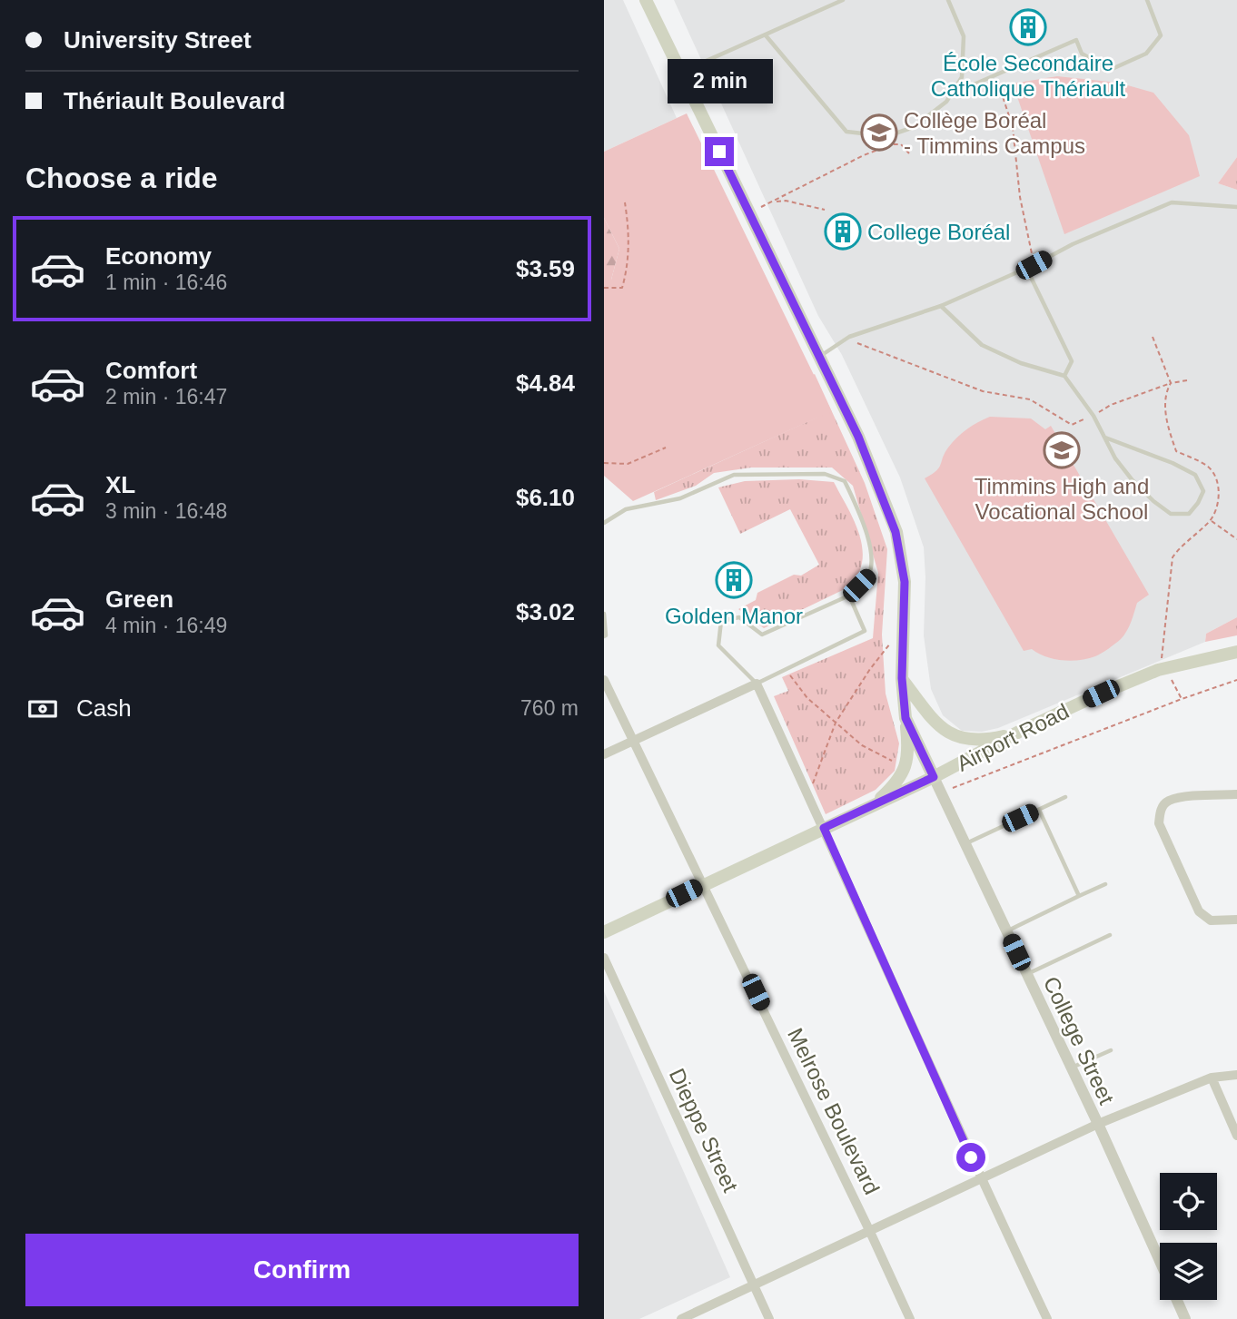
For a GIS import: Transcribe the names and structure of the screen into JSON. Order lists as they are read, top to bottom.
{
  "streets": {
    "main road": ["Airport Road"],
    "street": ["College Street", "Melrose Boulevard", "Dieppe Street"]
  },
  "crossings": [
    ["Airport Road", "College Street"],
    ["Airport Road", "Melrose Boulevard"]
  ],
  "places": {
    "building": ["École Secondaire Catholique Thériault", "College Boréal", "Golden Manor"],
    "school or university": ["Collège Boréal - Timmins Campus", "Timmins High and Vocational School"]
  },
  "page": {
    "banner": ["University Street", "Thériault Boulevard"],
    "bubble": "2 min",
    "heading": "Choose a ride",
    "list": [
      {
        "name": "Economy",
        "note": "1 min · 16:46",
        "value": "$3.59"
      },
      {
        "name": "Comfort",
        "note": "2 min · 16:47",
        "value": "$4.84"
      },
      {
        "name": "XL",
        "note": "3 min · 16:48",
        "value": "$6.10"
      },
      {
        "name": "Green",
        "note": "4 min · 16:49",
        "value": "$3.02"
      }
    ],
    "pay": ["Cash", "760 m"],
    "buttons": "Confirm"
  }
}
